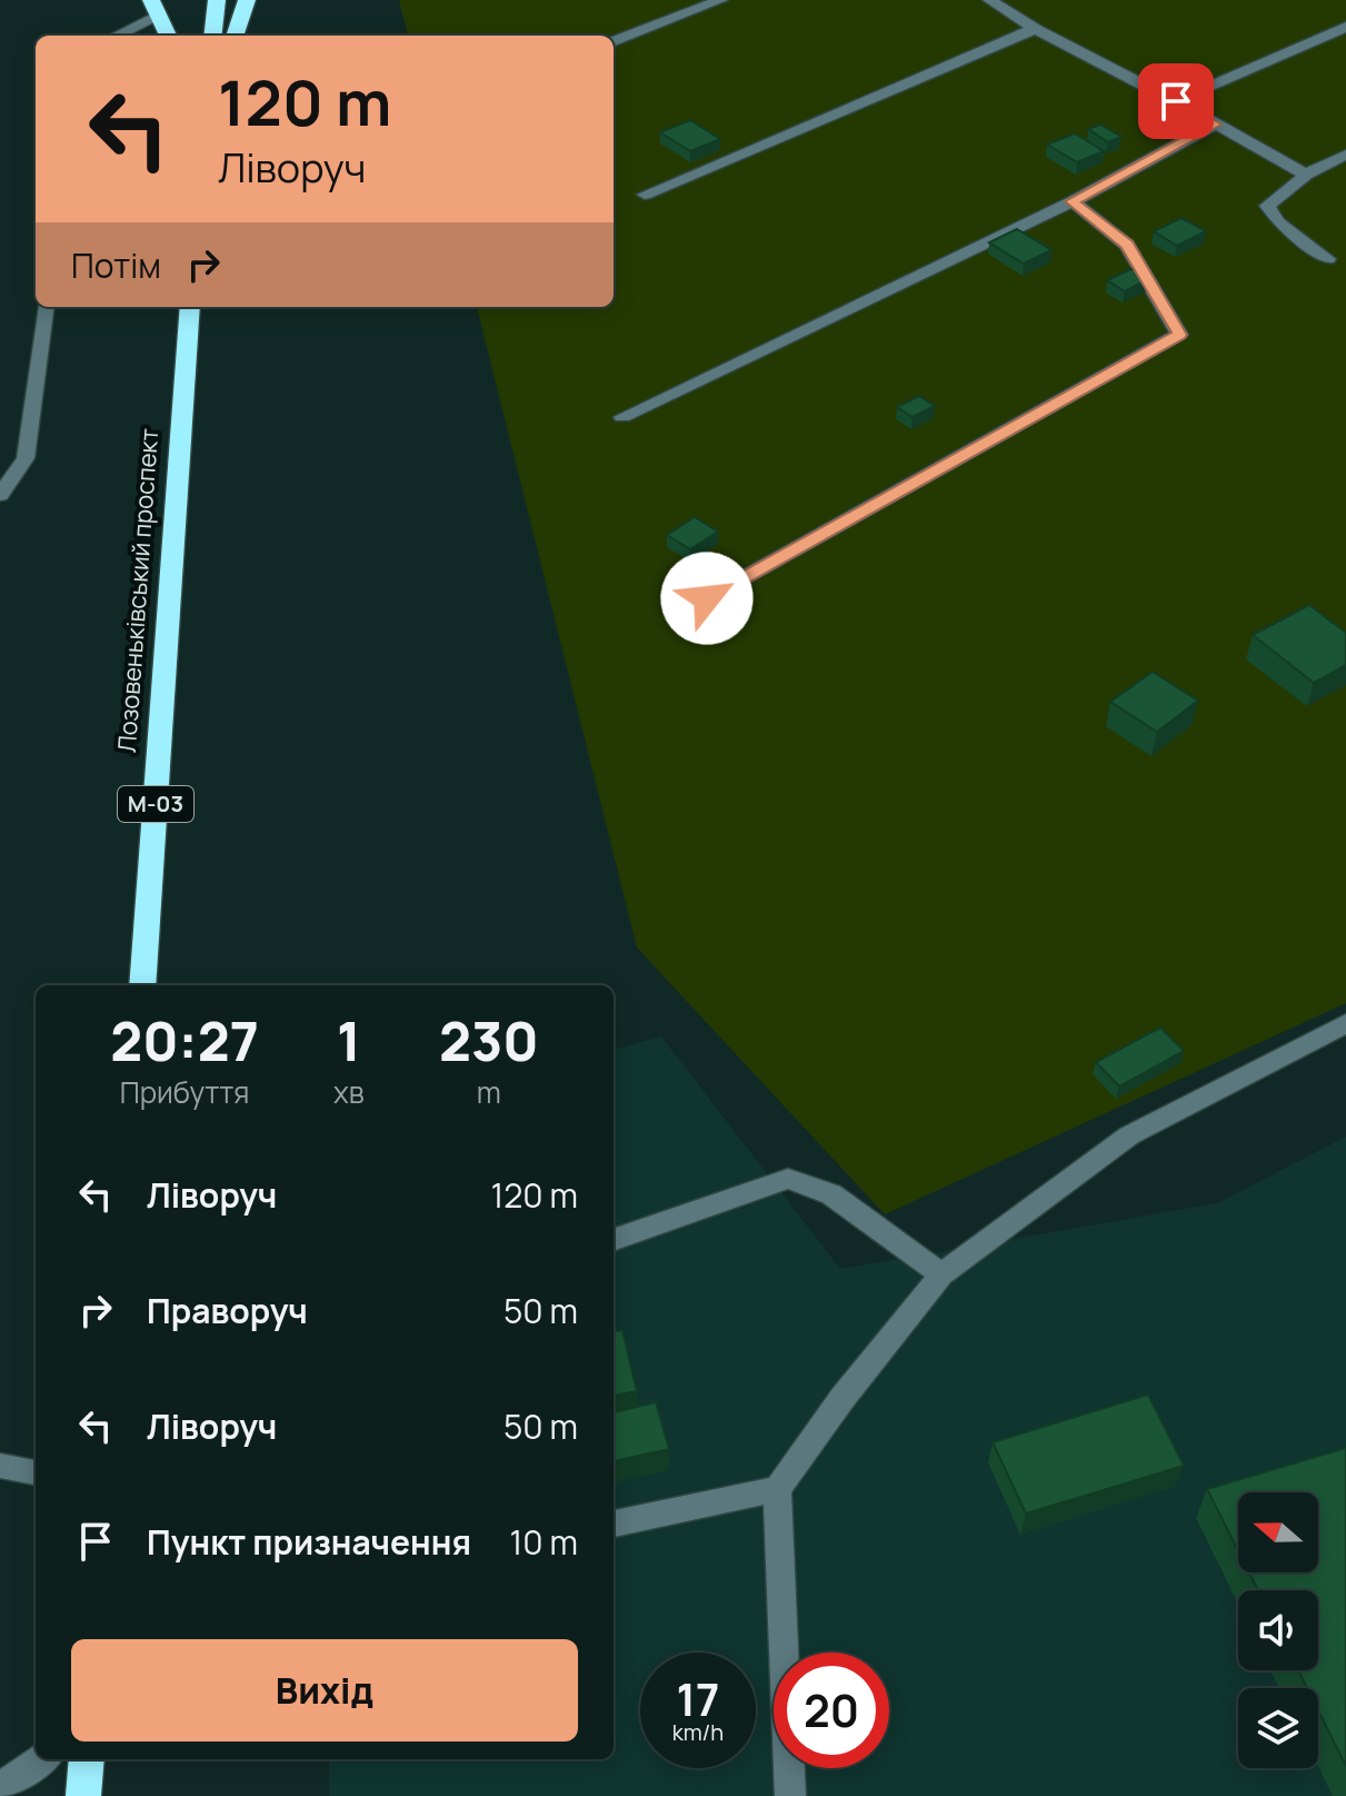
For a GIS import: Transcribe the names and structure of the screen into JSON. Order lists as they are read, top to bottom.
{
  "streets": {
    "highway": ["Лозовеньківський проспект", "М-03"]
  },
  "north": "left",
  "page": {
    "turn": ["120 m", "Ліворуч"],
    "then": "Потім",
    "eta": [
      "20:27",
      "Прибуття",
      "1",
      "хв",
      "230",
      "m"
    ],
    "list": [
      {
        "name": "Ліворуч",
        "value": "120 m"
      },
      {
        "name": "Праворуч",
        "value": "50 m"
      },
      {
        "name": "Ліворуч",
        "value": "50 m"
      },
      {
        "name": "Пункт призначення",
        "value": "10 m"
      }
    ],
    "buttons": "Вихід",
    "speed": "17 km/h",
    "limit": "20"
  }
}
